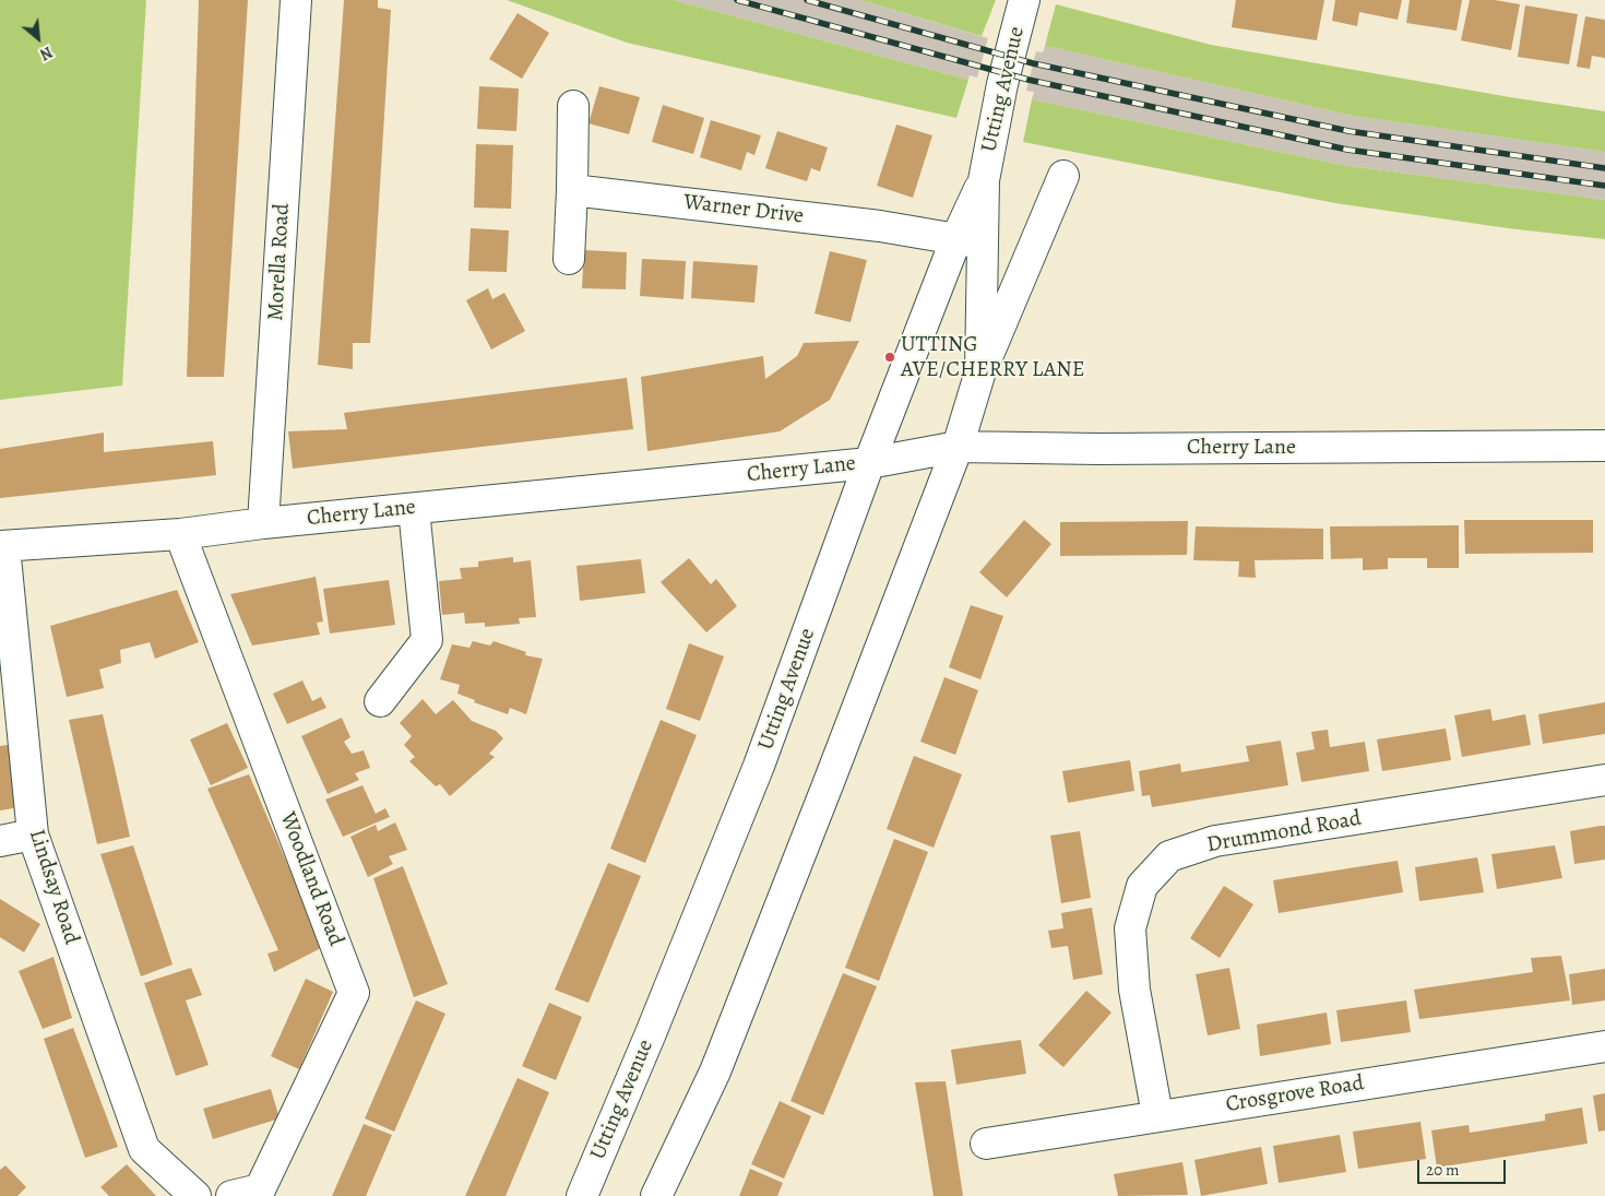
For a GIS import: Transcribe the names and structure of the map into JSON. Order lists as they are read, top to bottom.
{
  "streets": {
    "street": [
      "Utting Avenue",
      "Warner Drive",
      "Morella Road",
      "Cherry Lane",
      "Drummond Road",
      "Woodland Road",
      "Lindsay Road",
      "Crosgrove Road"
    ]
  },
  "crossings": [
    ["Utting Avenue", "Warner Drive"],
    ["Utting Avenue", "Cherry Lane"],
    ["Morella Road", "Cherry Lane"],
    ["Cherry Lane", "Woodland Road"],
    ["Cherry Lane", "Lindsay Road"],
    ["Drummond Road", "Crosgrove Road"]
  ],
  "places": ["UTTING AVE/CHERRY LANE"],
  "scale_bar": "20 m",
  "north": "bottom right"
}
